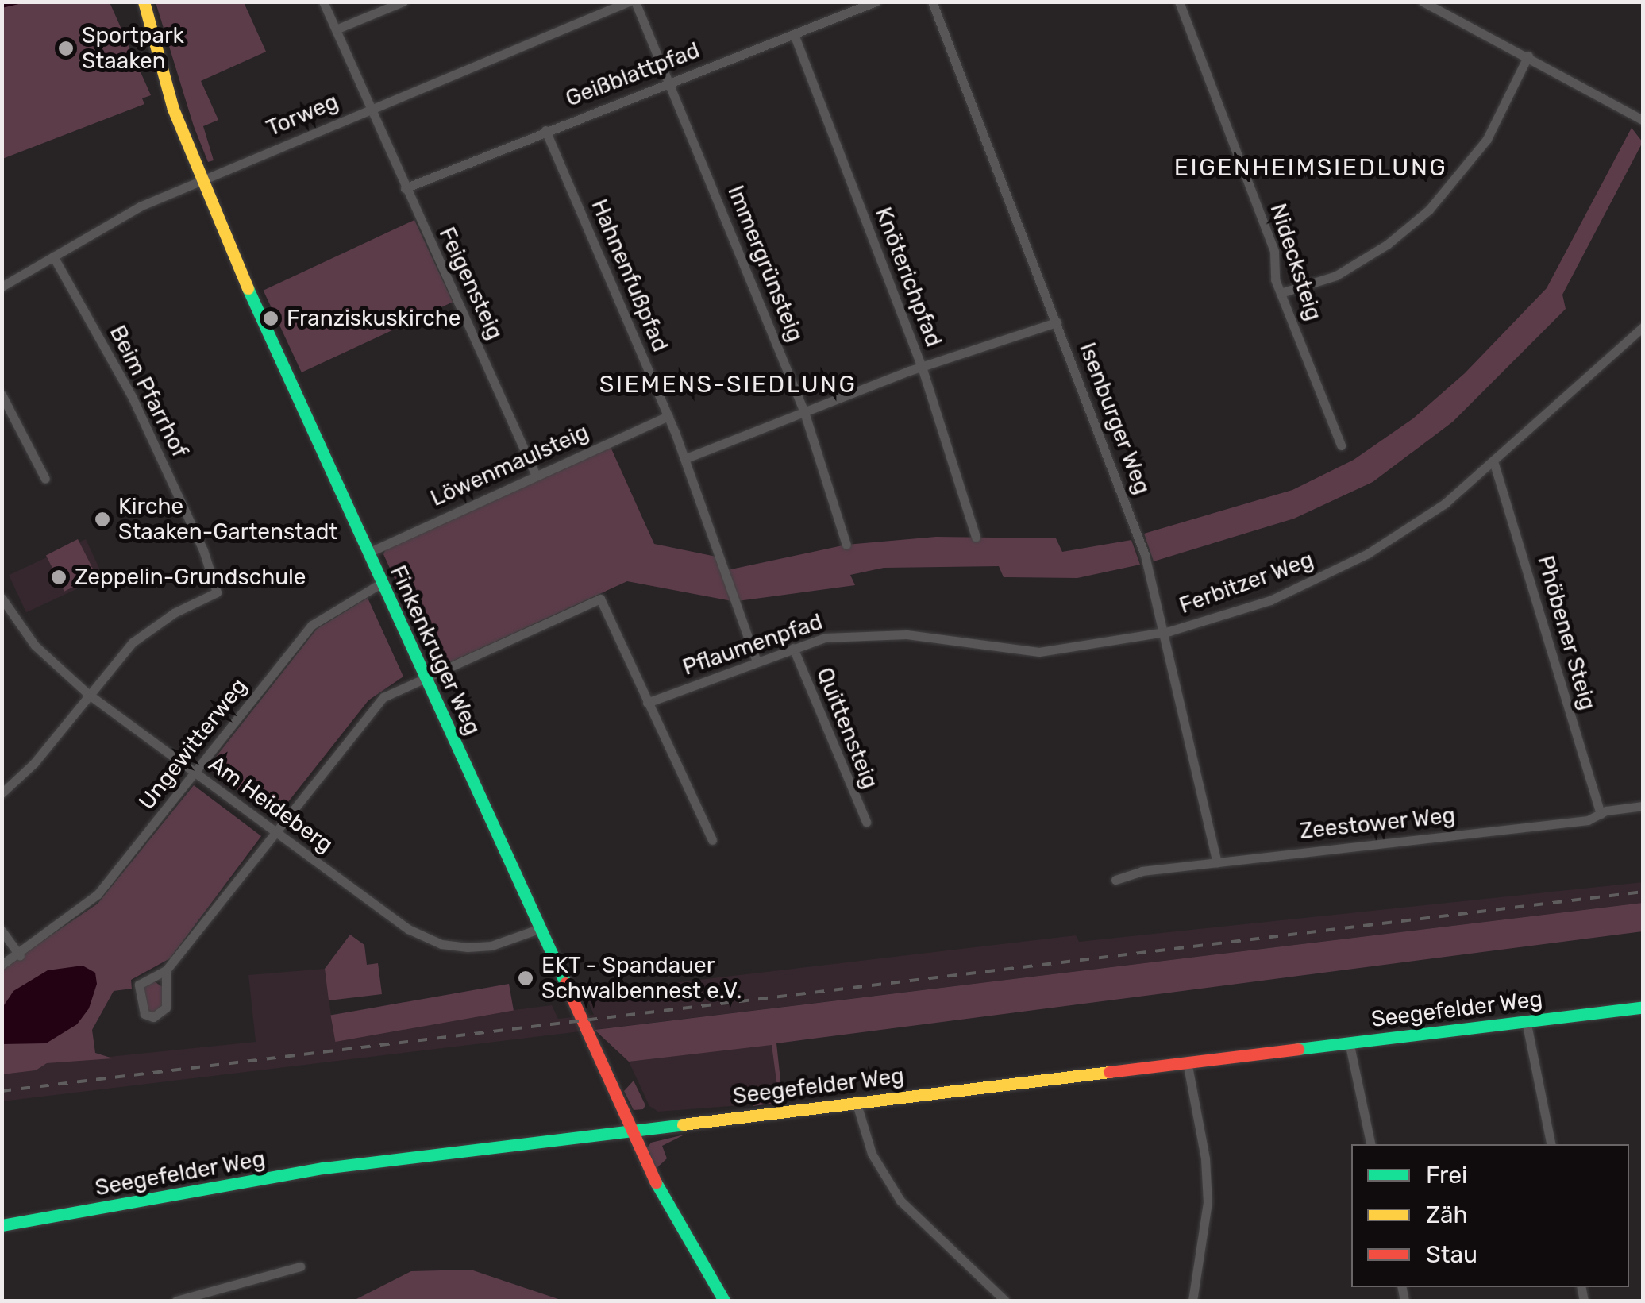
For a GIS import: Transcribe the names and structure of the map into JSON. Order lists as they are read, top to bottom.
{
  "streets": {
    "street": [
      "Geißblattpfad",
      "Torweg",
      "Nidecksteig",
      "Immergrünsteig",
      "Hahnenfußpfad",
      "Knöterichpfad",
      "Feigensteig",
      "Beim Pfarrhof",
      "Isenburger Weg",
      "Löwenmaulsteig",
      "Ferbitzer Weg",
      "Phöbener Steig",
      "Pflaumenpfad",
      "Finkenkruger Weg",
      "Quittensteig",
      "Ungewitterweg",
      "Am Heideberg",
      "Zeestower Weg",
      "Seegefelder Weg"
    ]
  },
  "crossings": [
    ["Geißblattpfad", "Immergrünsteig"],
    ["Geißblattpfad", "Hahnenfußpfad"],
    ["Geißblattpfad", "Knöterichpfad"],
    ["Geißblattpfad", "Feigensteig"],
    ["Torweg", "Immergrünsteig"],
    ["Torweg", "Feigensteig"],
    ["Torweg", "Beim Pfarrhof"],
    ["Torweg", "Finkenkruger Weg"],
    ["Hahnenfußpfad", "Löwenmaulsteig"],
    ["Hahnenfußpfad", "Pflaumenpfad"],
    ["Feigensteig", "Löwenmaulsteig"],
    ["Beim Pfarrhof", "Am Heideberg"],
    ["Isenburger Weg", "Ferbitzer Weg"],
    ["Isenburger Weg", "Zeestower Weg"],
    ["Löwenmaulsteig", "Finkenkruger Weg"],
    ["Ferbitzer Weg", "Phöbener Steig"],
    ["Ferbitzer Weg", "Pflaumenpfad"],
    ["Phöbener Steig", "Zeestower Weg"],
    ["Pflaumenpfad", "Quittensteig"],
    ["Finkenkruger Weg", "Ungewitterweg"],
    ["Finkenkruger Weg", "Am Heideberg"],
    ["Finkenkruger Weg", "Seegefelder Weg"],
    ["Ungewitterweg", "Am Heideberg"]
  ],
  "districts": ["EIGENHEIMSIEDLUNG", "SIEMENS-SIEDLUNG"],
  "places": [
    "Sportpark Staaken",
    "Franziskuskirche",
    "Kirche Staaken-Gartenstadt",
    "Zeppelin-Grundschule",
    "EKT - Spandauer Schwalbennest e.V."
  ],
  "legend": ["Frei", "Zäh", "Stau"]
}
